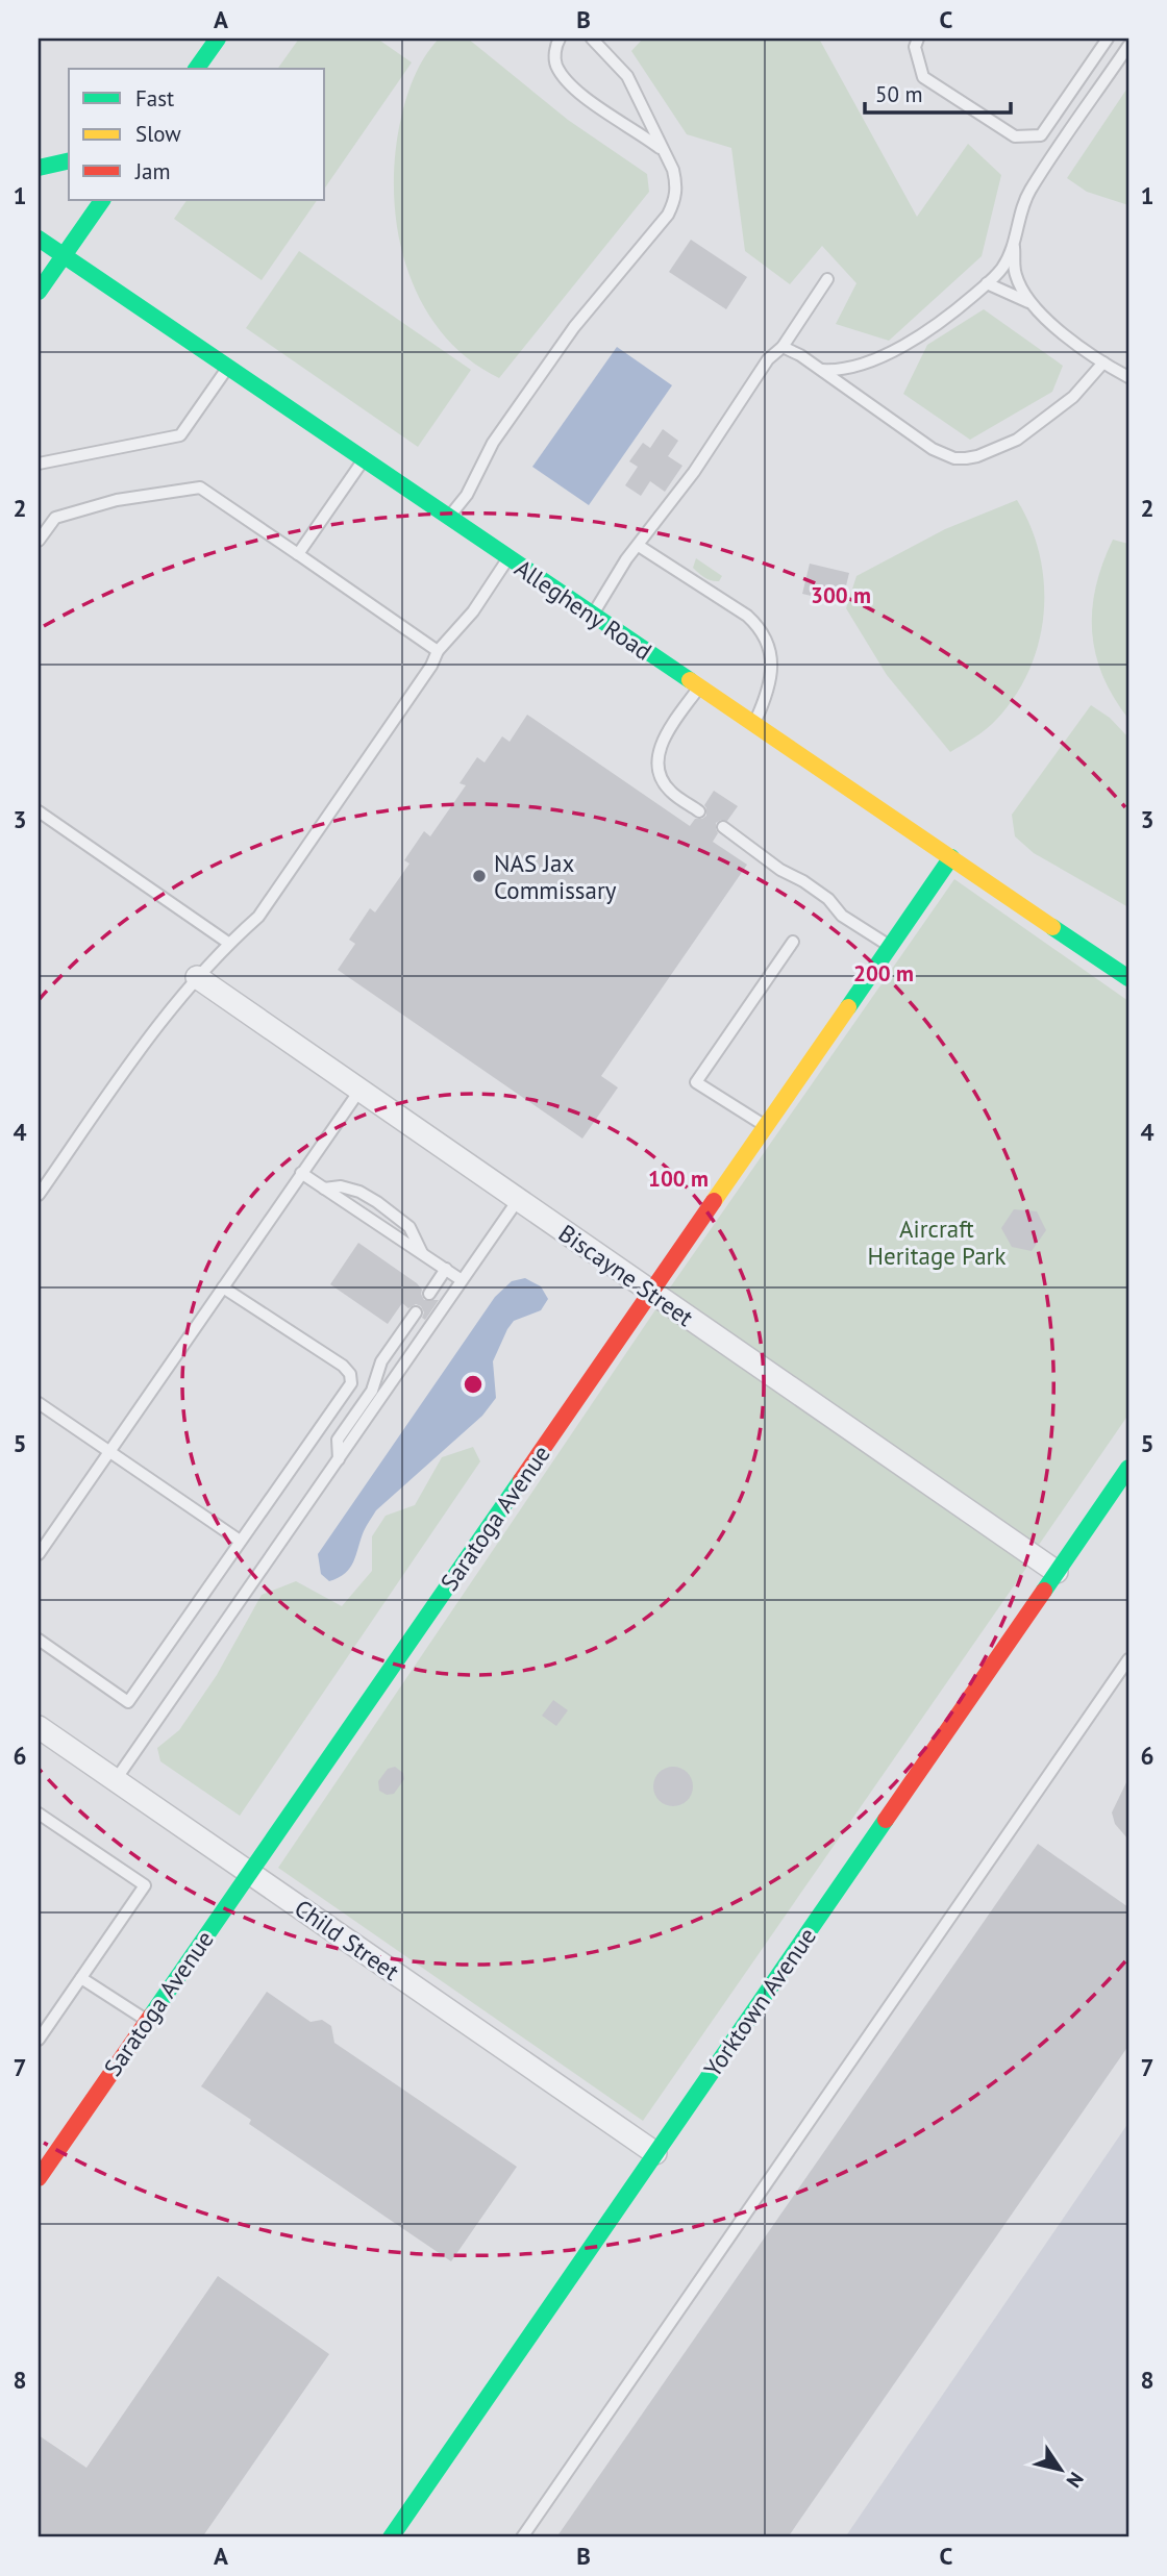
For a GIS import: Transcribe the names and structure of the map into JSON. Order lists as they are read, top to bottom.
{
  "streets": {
    "street": [
      "Allegheny Road",
      "Biscayne Street",
      "Saratoga Avenue",
      "Child Street",
      "Yorktown Avenue"
    ]
  },
  "crossings": [
    ["Allegheny Road", "Saratoga Avenue"],
    ["Biscayne Street", "Saratoga Avenue"],
    ["Biscayne Street", "Yorktown Avenue"],
    ["Saratoga Avenue", "Child Street"],
    ["Child Street", "Yorktown Avenue"]
  ],
  "parks": ["Aircraft Heritage Park"],
  "places": ["NAS Jax Commissary"],
  "legend": ["Fast", "Slow", "Jam"],
  "scale_bar": "50 m",
  "north": "bottom right",
  "grid": {
    "columns": ["A", "B", "C"],
    "rows": [
      "1",
      "2",
      "3",
      "4",
      "5",
      "6",
      "7",
      "8"
    ]
  },
  "rings": ["300 m", "200 m", "100 m"]
}
